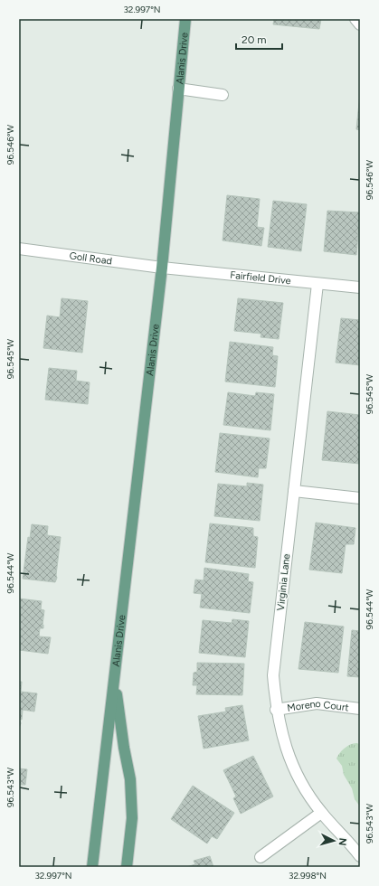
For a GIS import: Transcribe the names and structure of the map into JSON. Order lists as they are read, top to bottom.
{
  "streets": {
    "main road": ["Alanis Drive"],
    "street": [
      "Goll Road",
      "Fairfield Drive",
      "Virginia Lane",
      "Moreno Court"
    ]
  },
  "crossings": [
    ["Alanis Drive", "Goll Road"],
    ["Alanis Drive", "Fairfield Drive"],
    ["Goll Road", "Fairfield Drive"],
    ["Fairfield Drive", "Virginia Lane"],
    ["Virginia Lane", "Moreno Court"]
  ],
  "scale_bar": "20 m",
  "north": "right",
  "coordinates": [
    "32.997°N",
    "96.546°W",
    "96.545°W",
    "96.544°W",
    "96.543°W",
    "32.998°N"
  ]
}
